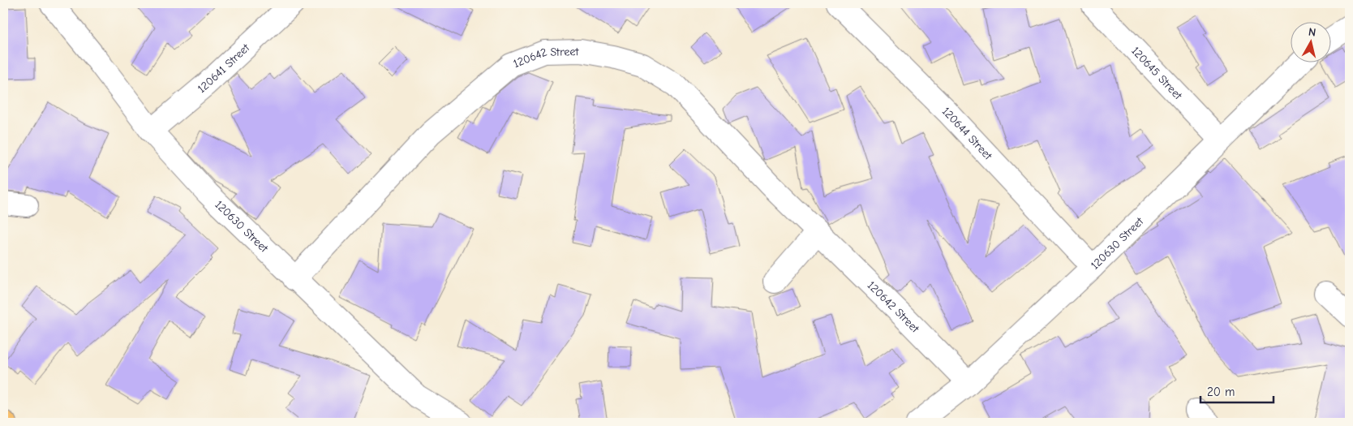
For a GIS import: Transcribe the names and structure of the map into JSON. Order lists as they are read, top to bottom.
{
  "streets": {
    "street": [
      "120642 Street",
      "120641 Street",
      "120645 Street",
      "120644 Street",
      "120630 Street"
    ]
  },
  "crossings": [
    ["120642 Street", "120630 Street"],
    ["120641 Street", "120630 Street"],
    ["120645 Street", "120630 Street"],
    ["120644 Street", "120630 Street"]
  ],
  "scale_bar": "20 m",
  "north": "top"
}
